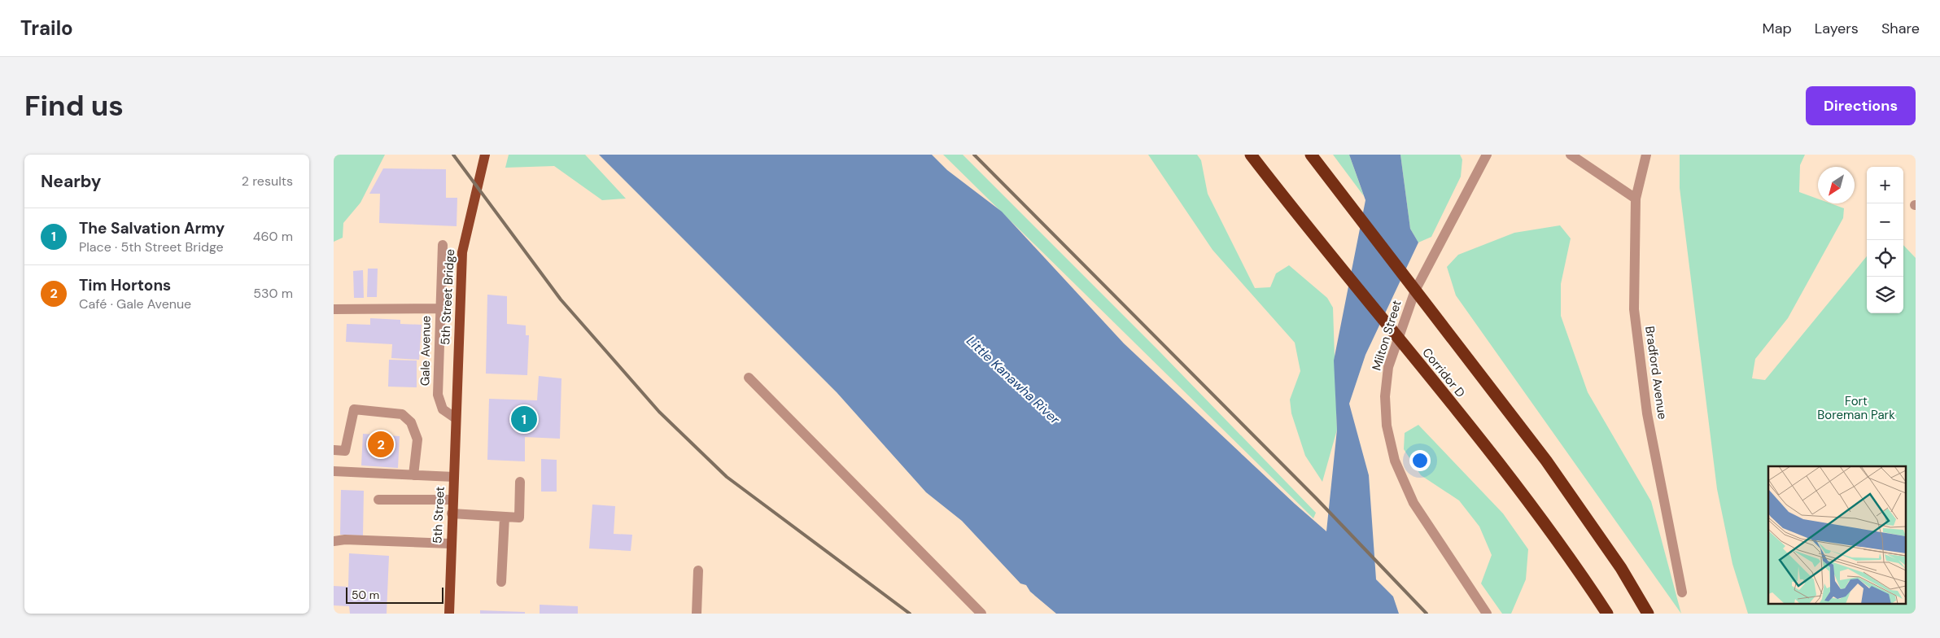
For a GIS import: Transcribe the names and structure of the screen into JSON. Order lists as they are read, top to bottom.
{
  "streets": {
    "highway": ["Corridor D"],
    "main road": ["5th Street Bridge", "5th Street"],
    "street": ["Milton Street", "Gale Avenue", "Bradford Avenue"]
  },
  "crossings": [
    ["5th Street Bridge", "Gale Avenue"],
    ["5th Street Bridge", "5th Street"],
    ["Gale Avenue", "5th Street"]
  ],
  "water": ["Little Kanawha River"],
  "parks": ["Fort Boreman Park"],
  "scale_bar": "50 m",
  "north": "bottom left",
  "page": {
    "header": "Trailo",
    "nav": ["Map", "Layers", "Share"],
    "buttons": "Directions",
    "title": "Find us",
    "heading": ["Nearby", "2 results"],
    "map_buttons": ["+", "−"],
    "list": [
      {
        "mark": "1",
        "name": "The Salvation Army",
        "note": "Place · 5th Street Bridge",
        "value": "460 m"
      },
      {
        "mark": "2",
        "name": "Tim Hortons",
        "note": "Café · Gale Avenue",
        "value": "530 m"
      }
    ],
    "pins": ["1", "2"],
    "scale": "50 m"
  }
}
